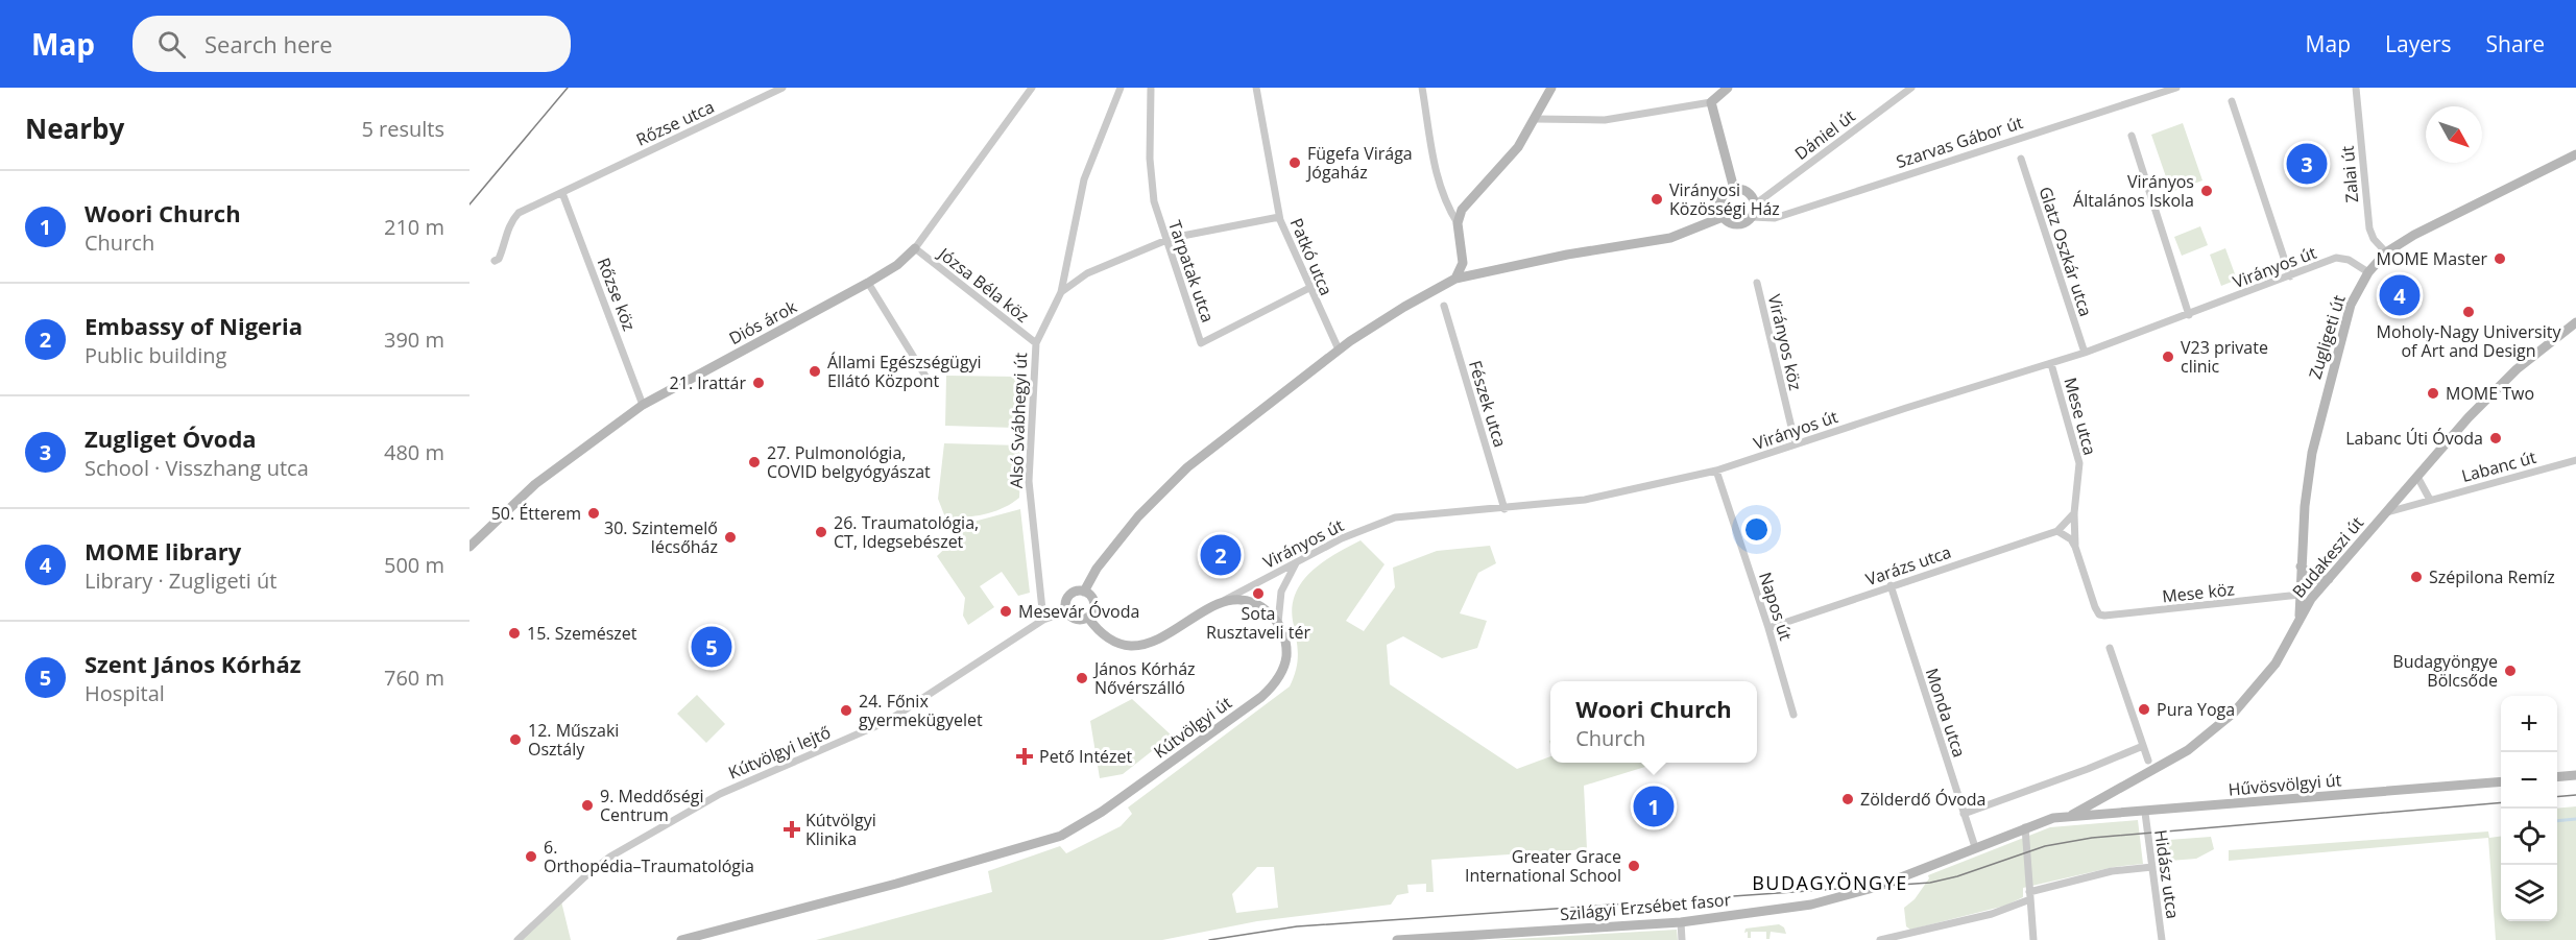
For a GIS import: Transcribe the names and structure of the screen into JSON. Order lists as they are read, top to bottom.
{
  "streets": {
    "street": [
      "Rőzse utca",
      "Dániel út",
      "Szarvas Gábor út",
      "Zalai út",
      "Glatz Oszkár utca",
      "Patkó utca",
      "Virányos út",
      "Tarpatak utca",
      "Józsa Béla köz",
      "Rőzse köz",
      "Diós árok",
      "Zugligeti út",
      "Virányos köz",
      "Fészek utca",
      "Mese utca",
      "Alsó Svábhegyi út",
      "Labanc út",
      "Budakeszi út",
      "Varázs utca",
      "Mese köz",
      "Napos út",
      "Monda utca",
      "Kútvölgyi út",
      "Kútvölgyi lejtő",
      "Hűvösvölgyi út",
      "Hidász utca",
      "Szilágyi Erzsébet fasor"
    ]
  },
  "crossings": [
    ["Rőzse utca", "Rőzse köz"],
    ["Dániel út", "Szarvas Gábor út"],
    ["Zalai út", "Zugligeti út"],
    ["Glatz Oszkár utca", "Virányos út"],
    ["Patkó utca", "Tarpatak utca"],
    ["Patkó utca", "Alsó Svábhegyi út"],
    ["Virányos út", "Zugligeti út"],
    ["Virányos út", "Virányos köz"],
    ["Virányos út", "Fészek utca"],
    ["Virányos út", "Mese utca"],
    ["Virányos út", "Napos út"],
    ["Józsa Béla köz", "Diós árok"],
    ["Józsa Béla köz", "Alsó Svábhegyi út"],
    ["Rőzse köz", "Diós árok"],
    ["Zugligeti út", "Budakeszi út"],
    ["Zugligeti út", "Mese köz"],
    ["Mese utca", "Varázs utca"],
    ["Mese utca", "Mese köz"],
    ["Alsó Svábhegyi út", "Kútvölgyi lejtő"],
    ["Labanc út", "Budakeszi út"],
    ["Budakeszi út", "Hűvösvölgyi út"],
    ["Budakeszi út", "Szilágyi Erzsébet fasor"],
    ["Varázs utca", "Napos út"],
    ["Varázs utca", "Monda utca"],
    ["Monda utca", "Szilágyi Erzsébet fasor"],
    ["Hűvösvölgyi út", "Hidász utca"],
    ["Hűvösvölgyi út", "Szilágyi Erzsébet fasor"]
  ],
  "districts": ["BUDAGYÖNGYE"],
  "places": {
    "other": [
      "Fügefa Virága Jógaház",
      "Virányos Általános Iskola",
      "Virányosi Közösségi Ház",
      "MOME Master",
      "Moholy-Nagy University of Art and Design",
      "V23 private clinic",
      "Állami Egészségügyi Ellátó Központ",
      "21. Irattár",
      "MOME Two",
      "Labanc Úti Óvoda",
      "27. Pulmonológia, COVID belgyógyászat",
      "50. Étterem",
      "26. Traumatológia, CT, Idegsebészet",
      "30. Szintemelő lécsőház",
      "Szépilona Remíz",
      "Sota Rusztaveli tér",
      "Mesevár Óvoda",
      "15. Szemészet",
      "Budagyöngye Bölcsőde",
      "János Kórház Nővérszálló",
      "Pura Yoga",
      "24. Főnix gyermekügyelet",
      "12. Műszaki Osztály",
      "Zölderdő Óvoda",
      "9. Meddőségi Centrum",
      "6. Orthopédia–Traumatológia",
      "Greater Grace International School"
    ],
    "health": ["Pető Intézet", "Kútvölgyi Klinika"]
  },
  "north": "bottom right",
  "page": {
    "header": "Map",
    "search": "Search here",
    "nav": ["Map", "Layers", "Share"],
    "heading": ["Nearby", "5 results"],
    "pins": [
      "3",
      "4",
      "2",
      "5",
      "1"
    ],
    "list": [
      {
        "mark": "1",
        "name": "Woori Church",
        "note": "Church",
        "value": "210 m"
      },
      {
        "mark": "2",
        "name": "Embassy of Nigeria",
        "note": "Public building",
        "value": "390 m"
      },
      {
        "mark": "3",
        "name": "Zugliget Óvoda",
        "note": "School · Visszhang utca",
        "value": "480 m"
      },
      {
        "mark": "4",
        "name": "MOME library",
        "note": "Library · Zugligeti út",
        "value": "500 m"
      },
      {
        "mark": "5",
        "name": "Szent János Kórház",
        "note": "Hospital",
        "value": "760 m"
      }
    ],
    "popup": ["Woori Church", "Church"],
    "map_buttons": ["+", "−"]
  }
}
